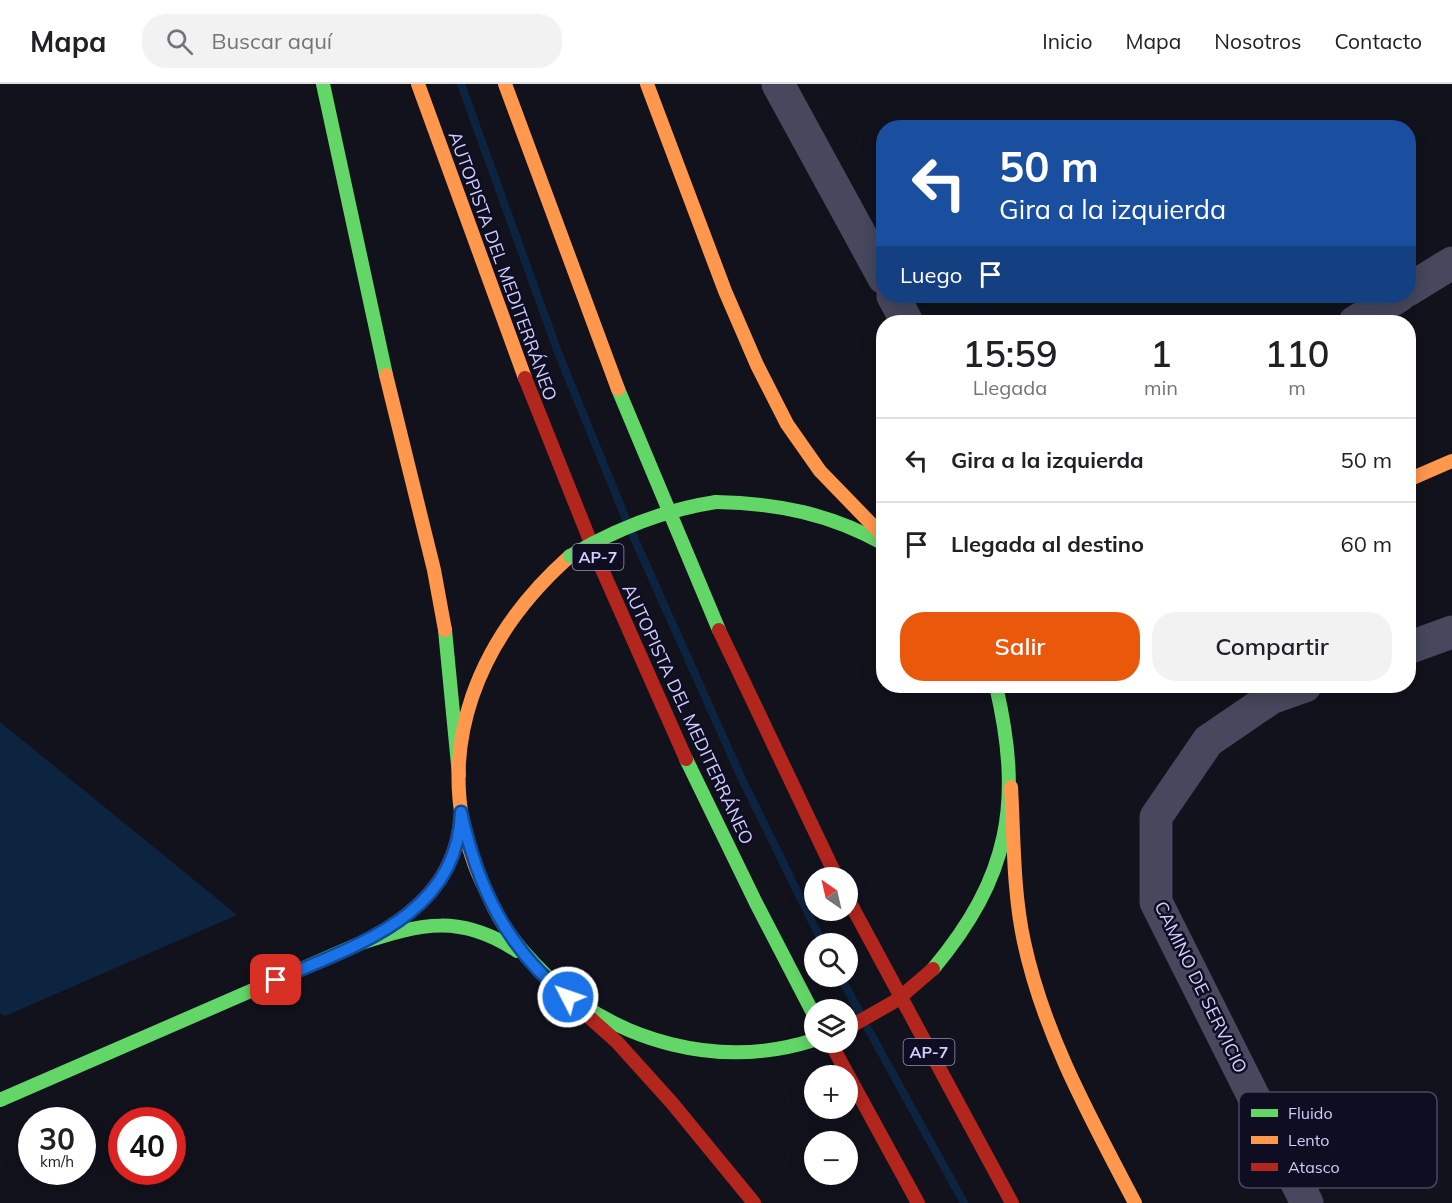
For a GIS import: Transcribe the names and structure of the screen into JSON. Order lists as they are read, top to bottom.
{
  "streets": {
    "main road": ["AUTOPISTA DEL MEDITERRÁNEO", "AP-7"],
    "street": ["CAMINO DE SERVICIO"]
  },
  "legend": ["Fluido", "Lento", "Atasco"],
  "north": "top left",
  "page": {
    "header": "Mapa",
    "search": "Buscar aquí",
    "nav": [
      "Inicio",
      "Mapa",
      "Nosotros",
      "Contacto"
    ],
    "turn": ["50 m", "Gira a la izquierda"],
    "then": "Luego",
    "eta": [
      "15:59",
      "Llegada",
      "1",
      "min",
      "110",
      "m"
    ],
    "list": [
      {
        "name": "Gira a la izquierda",
        "value": "50 m"
      },
      {
        "name": "Llegada al destino",
        "value": "60 m"
      }
    ],
    "buttons": ["Salir", "Compartir"],
    "map_buttons": ["+", "−"],
    "speed": "30 km/h",
    "limit": "40"
  }
}
